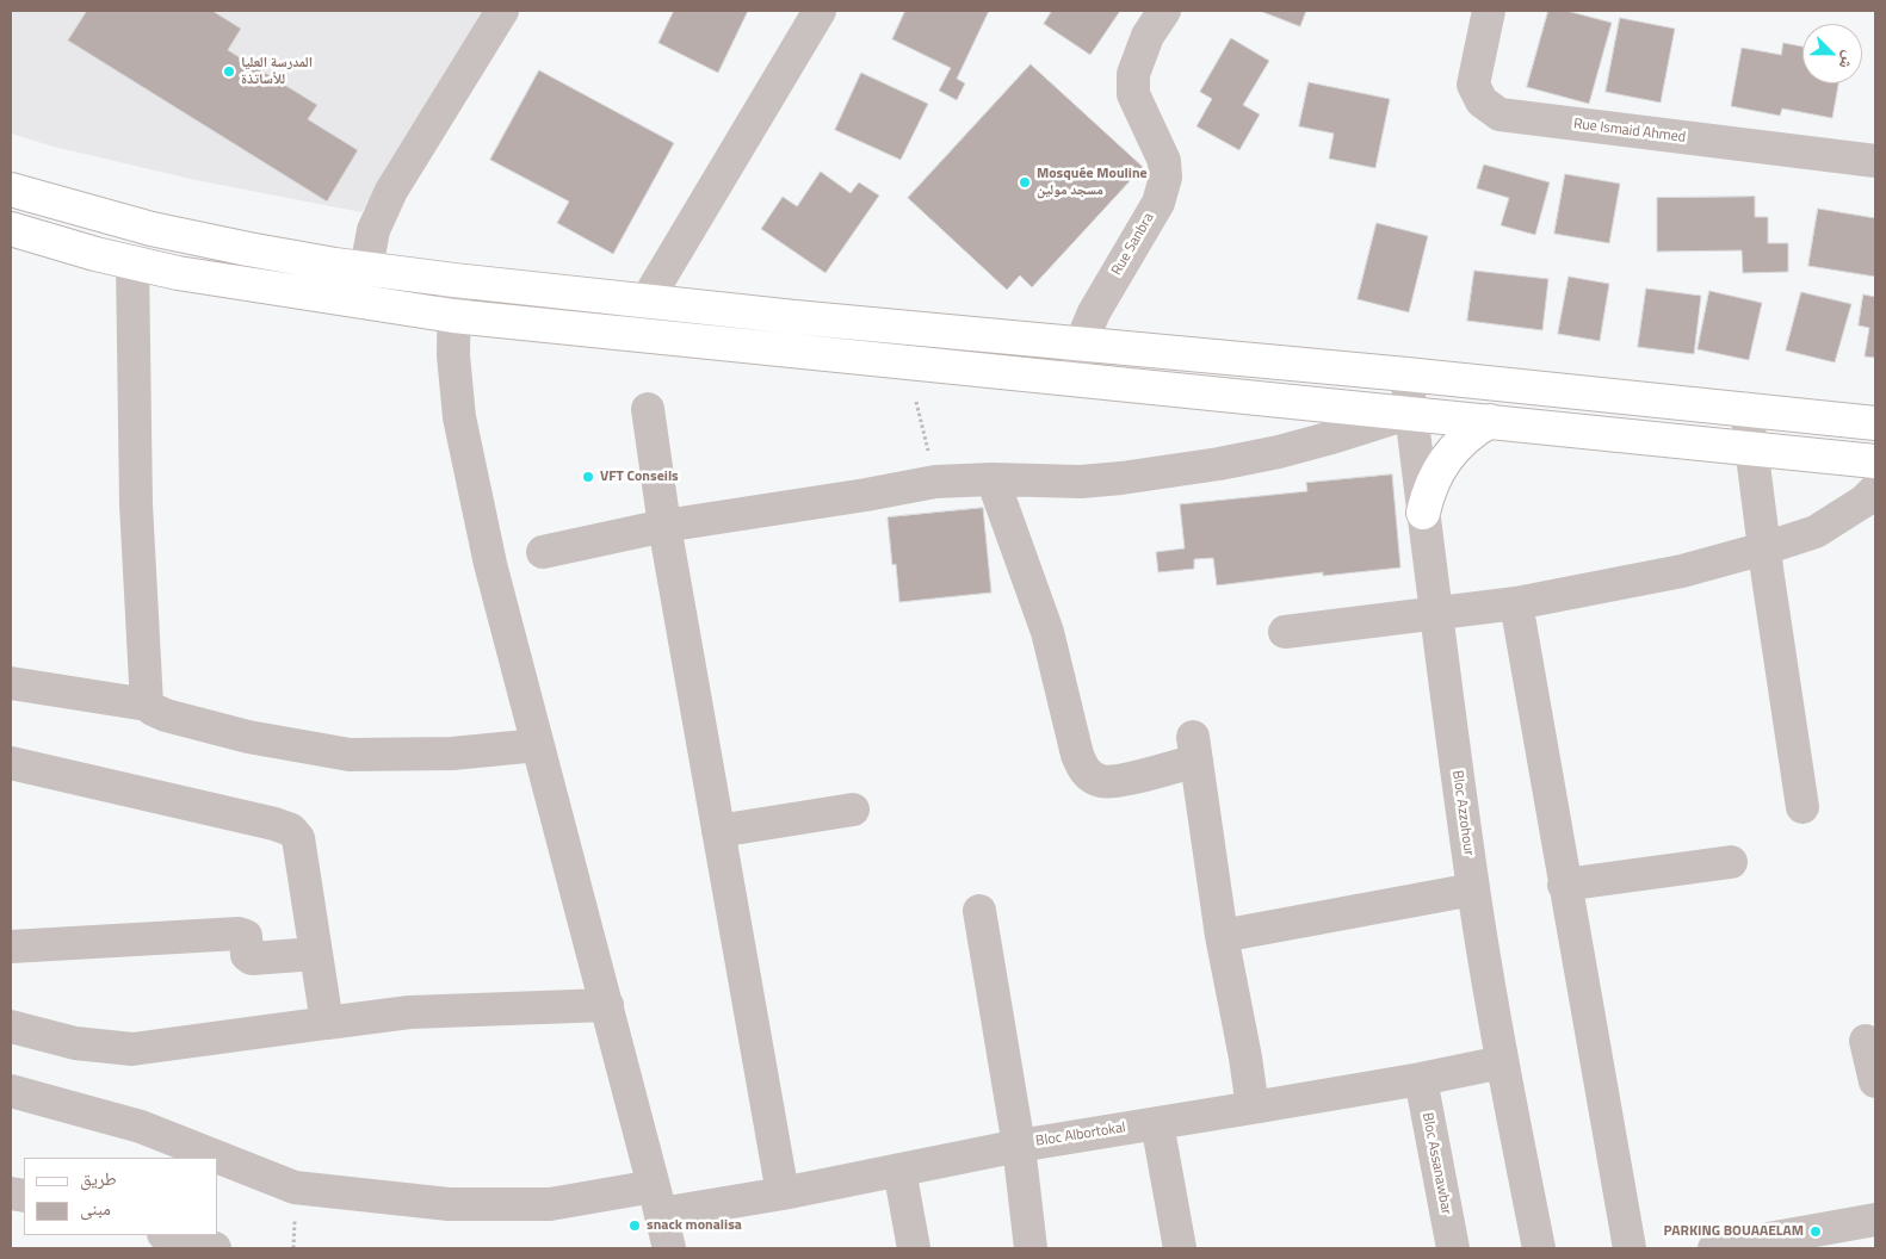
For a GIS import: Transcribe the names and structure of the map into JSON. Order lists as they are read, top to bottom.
{
  "streets": {
    "street": [
      "Rue Ismaid Ahmed",
      "Rue Sanbra",
      "Bloc Azzohour",
      "Bloc Albortokal",
      "Bloc Assanawbar"
    ]
  },
  "crossings": [
    ["Bloc Azzohour", "Bloc Albortokal"],
    ["Bloc Albortokal", "Bloc Assanawbar"]
  ],
  "places": [
    "المدرسة العليا للأساتذة",
    "Mosquée Mouline مسجد مولين",
    "VFT Conseils",
    "snack monalisa",
    "PARKING BOUAAELAM"
  ],
  "legend": ["طريق", "مبنى"],
  "north": "bottom right"
}
